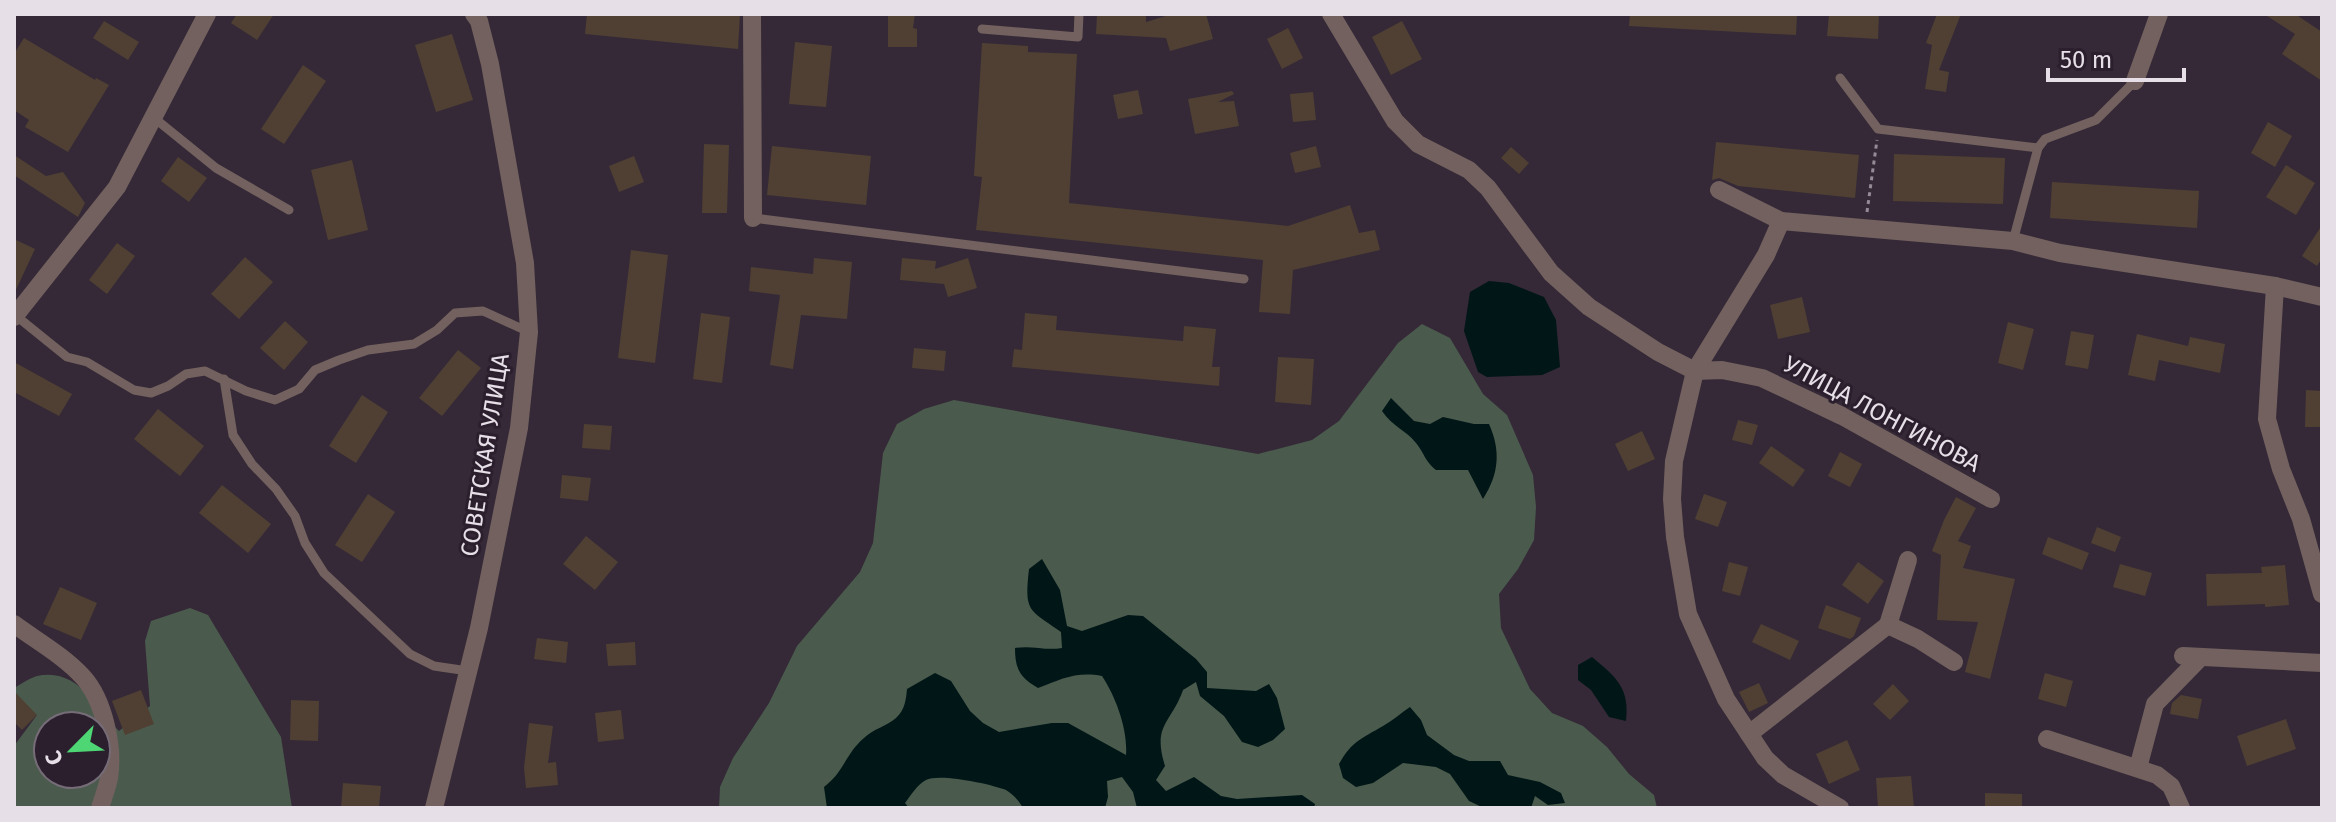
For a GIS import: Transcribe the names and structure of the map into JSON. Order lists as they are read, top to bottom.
{
  "streets": {
    "street": ["УЛИЦА ЛОНГИНОВА", "СОВЕТСКАЯ УЛИЦА"]
  },
  "scale_bar": "50 m",
  "north": "bottom left"
}
